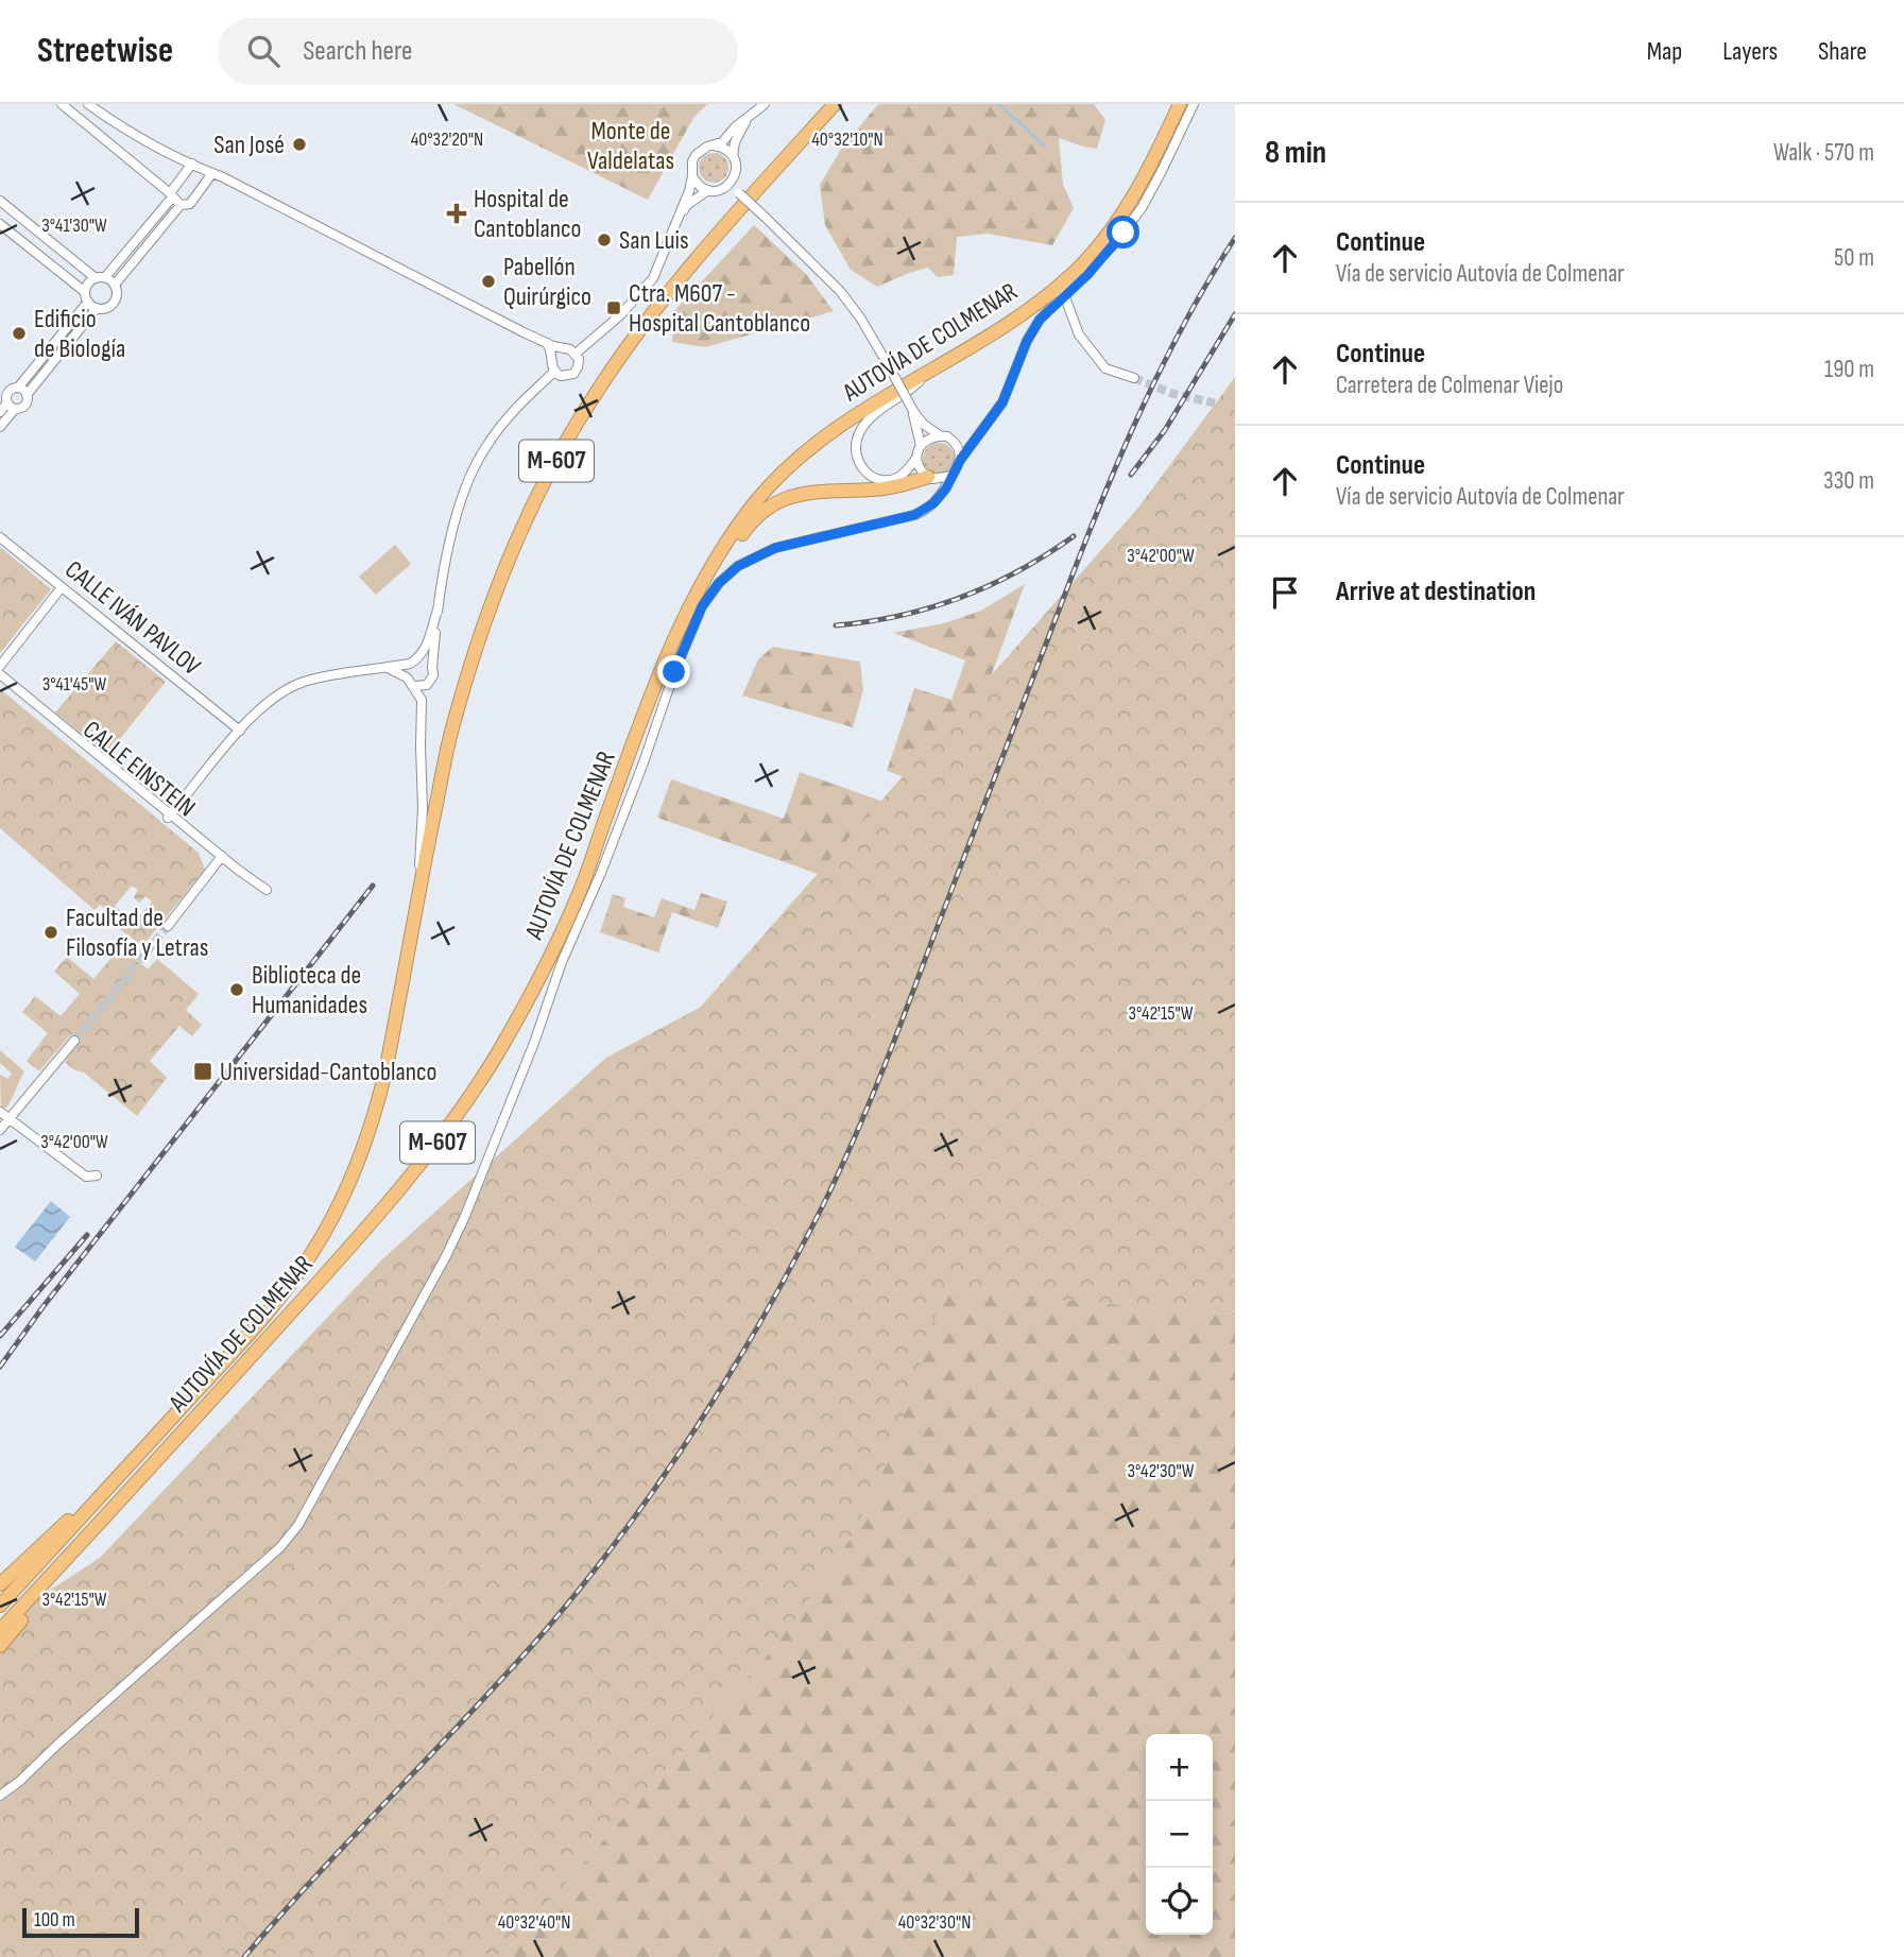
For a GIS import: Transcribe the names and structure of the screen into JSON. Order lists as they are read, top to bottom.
{
  "streets": {
    "highway": ["AUTOVÍA DE COLMENAR", "M-607"],
    "street": ["CALLE IVÁN PAVLOV", "CALLE EINSTEIN"]
  },
  "parks": ["Monte de Valdelatas"],
  "places": {
    "other": [
      "San José",
      "San Luis",
      "Pabellón Quirúrgico",
      "Edificio de Biología",
      "Facultad de Filosofía y Letras",
      "Biblioteca de Humanidades"
    ],
    "health": ["Hospital de Cantoblanco"],
    "transit": ["Ctra. M607 - Hospital Cantoblanco", "Universidad-Cantoblanco"]
  },
  "scale_bar": "100 m",
  "page": {
    "header": "Streetwise",
    "search": "Search here",
    "nav": ["Map", "Layers", "Share"],
    "heading": ["8 min", "Walk · 570 m"],
    "list": [
      ["Continue", "Vía de servicio Autovía de Colmenar", "50 m"],
      ["Continue", "Carretera de Colmenar Viejo", "190 m"],
      ["Continue", "Vía de servicio Autovía de Colmenar", "330 m"],
      "Arrive at destination"
    ],
    "map_buttons": ["+", "−"],
    "scale": "100 m"
  },
  "coordinates": [
    "40°32'10\"N",
    "40°32'20\"N",
    "3°41'30\"W",
    "3°42'00\"W",
    "3°41'45\"W",
    "3°42'15\"W",
    "3°42'30\"W",
    "40°32'40\"N",
    "40°32'30\"N"
  ]
}
